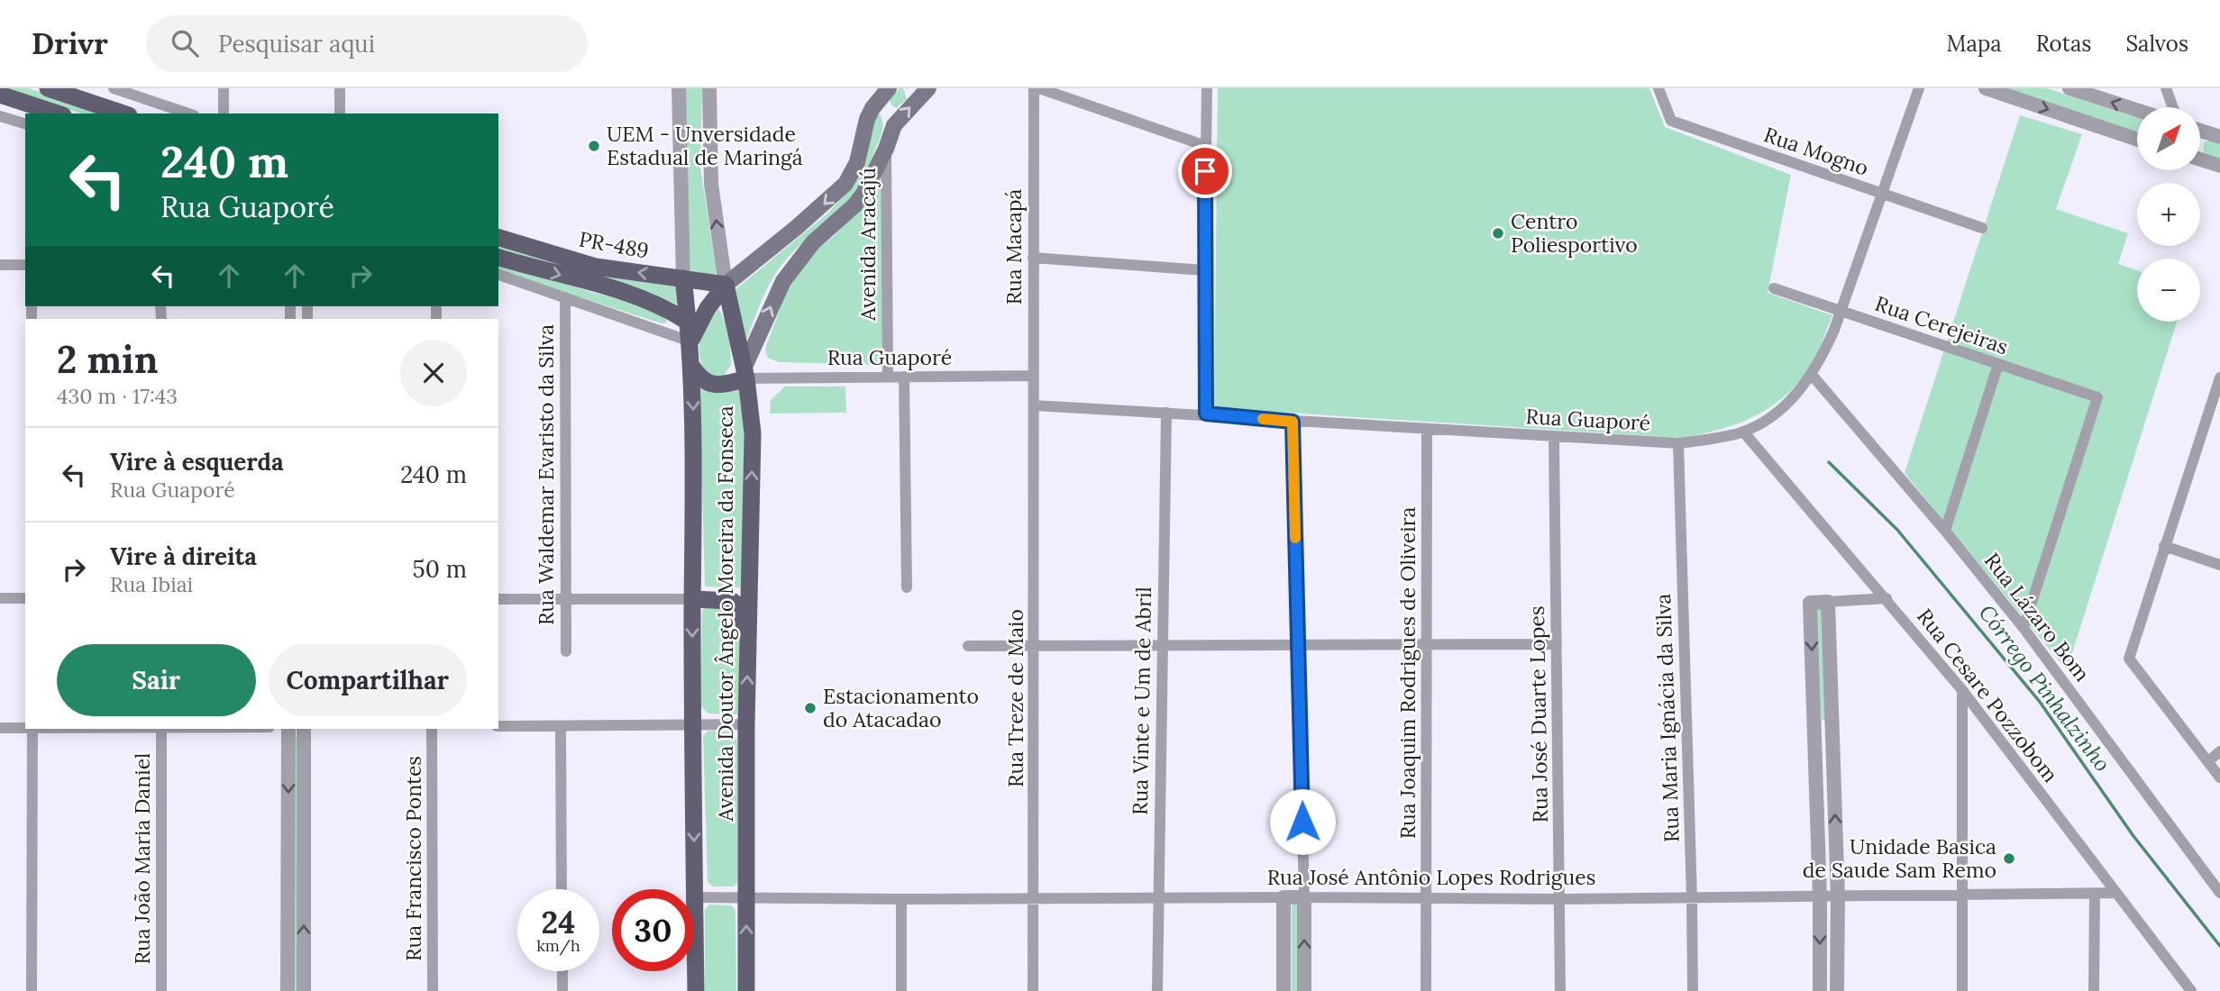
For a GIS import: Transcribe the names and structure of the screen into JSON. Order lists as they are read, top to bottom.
{
  "streets": {
    "main road": ["PR-489", "Avenida Doutor Ângelo Moreira da Fonseca"],
    "street": [
      "Rua Mogno",
      "Avenida Aracajú",
      "Rua Macapá",
      "Rua Cerejeiras",
      "Rua Guaporé",
      "Rua Waldemar Evaristo da Silva",
      "Rua Lázaro Bom",
      "Rua Joaquim Rodrigues de Oliveira",
      "Rua Cesare Pozzobom",
      "Rua Treze de Maio",
      "Rua Vinte e Um de Abril",
      "Rua José Duarte Lopes",
      "Rua Maria Ignácia da Silva",
      "Rua João Maria Daniel",
      "Rua Francisco Pontes",
      "Rua José Antônio Lopes Rodrigues"
    ]
  },
  "crossings": [
    ["Rua Mogno", "Rua Guaporé"],
    ["Avenida Aracajú", "Rua Guaporé"],
    ["PR-489", "Avenida Doutor Ângelo Moreira da Fonseca"],
    ["Rua Macapá", "Rua Guaporé"],
    ["Rua Macapá", "Rua Treze de Maio"],
    ["Rua Cerejeiras", "Rua Guaporé"],
    ["Rua Cerejeiras", "Rua Lázaro Bom"],
    ["Rua Guaporé", "Avenida Doutor Ângelo Moreira da Fonseca"],
    ["Rua Guaporé", "Rua Lázaro Bom"],
    ["Rua Guaporé", "Rua Joaquim Rodrigues de Oliveira"],
    ["Rua Guaporé", "Rua Cesare Pozzobom"],
    ["Rua Guaporé", "Rua Treze de Maio"],
    ["Rua Guaporé", "Rua Vinte e Um de Abril"],
    ["Rua Guaporé", "Rua José Duarte Lopes"],
    ["Rua Guaporé", "Rua Maria Ignácia da Silva"],
    ["Avenida Doutor Ângelo Moreira da Fonseca", "Rua José Antônio Lopes Rodrigues"],
    ["Rua Joaquim Rodrigues de Oliveira", "Rua José Antônio Lopes Rodrigues"],
    ["Rua Cesare Pozzobom", "Rua José Antônio Lopes Rodrigues"],
    ["Rua Treze de Maio", "Rua José Antônio Lopes Rodrigues"],
    ["Rua Vinte e Um de Abril", "Rua José Antônio Lopes Rodrigues"],
    ["Rua José Duarte Lopes", "Rua José Antônio Lopes Rodrigues"],
    ["Rua Maria Ignácia da Silva", "Rua José Antônio Lopes Rodrigues"]
  ],
  "water": ["Córrego Pinhalzinho"],
  "places": [
    "UEM - Unversidade Estadual de Maringá",
    "Centro Poliesportivo",
    "Estacionamento do Atacadao",
    "Unidade Basica de Saude Sam Remo"
  ],
  "north": "top right",
  "page": {
    "header": "Drivr",
    "search": "Pesquisar aqui",
    "nav": ["Mapa", "Rotas", "Salvos"],
    "map_buttons": ["+", "−"],
    "turn": ["240 m", "Rua Guaporé"],
    "heading": ["2 min", "430 m · 17:43"],
    "list": [
      {
        "name": "Vire à esquerda",
        "note": "Rua Guaporé",
        "value": "240 m"
      },
      {
        "name": "Vire à direita",
        "note": "Rua Ibiai",
        "value": "50 m"
      }
    ],
    "buttons": ["Sair", "Compartilhar"],
    "speed": "24 km/h",
    "limit": "30"
  }
}
